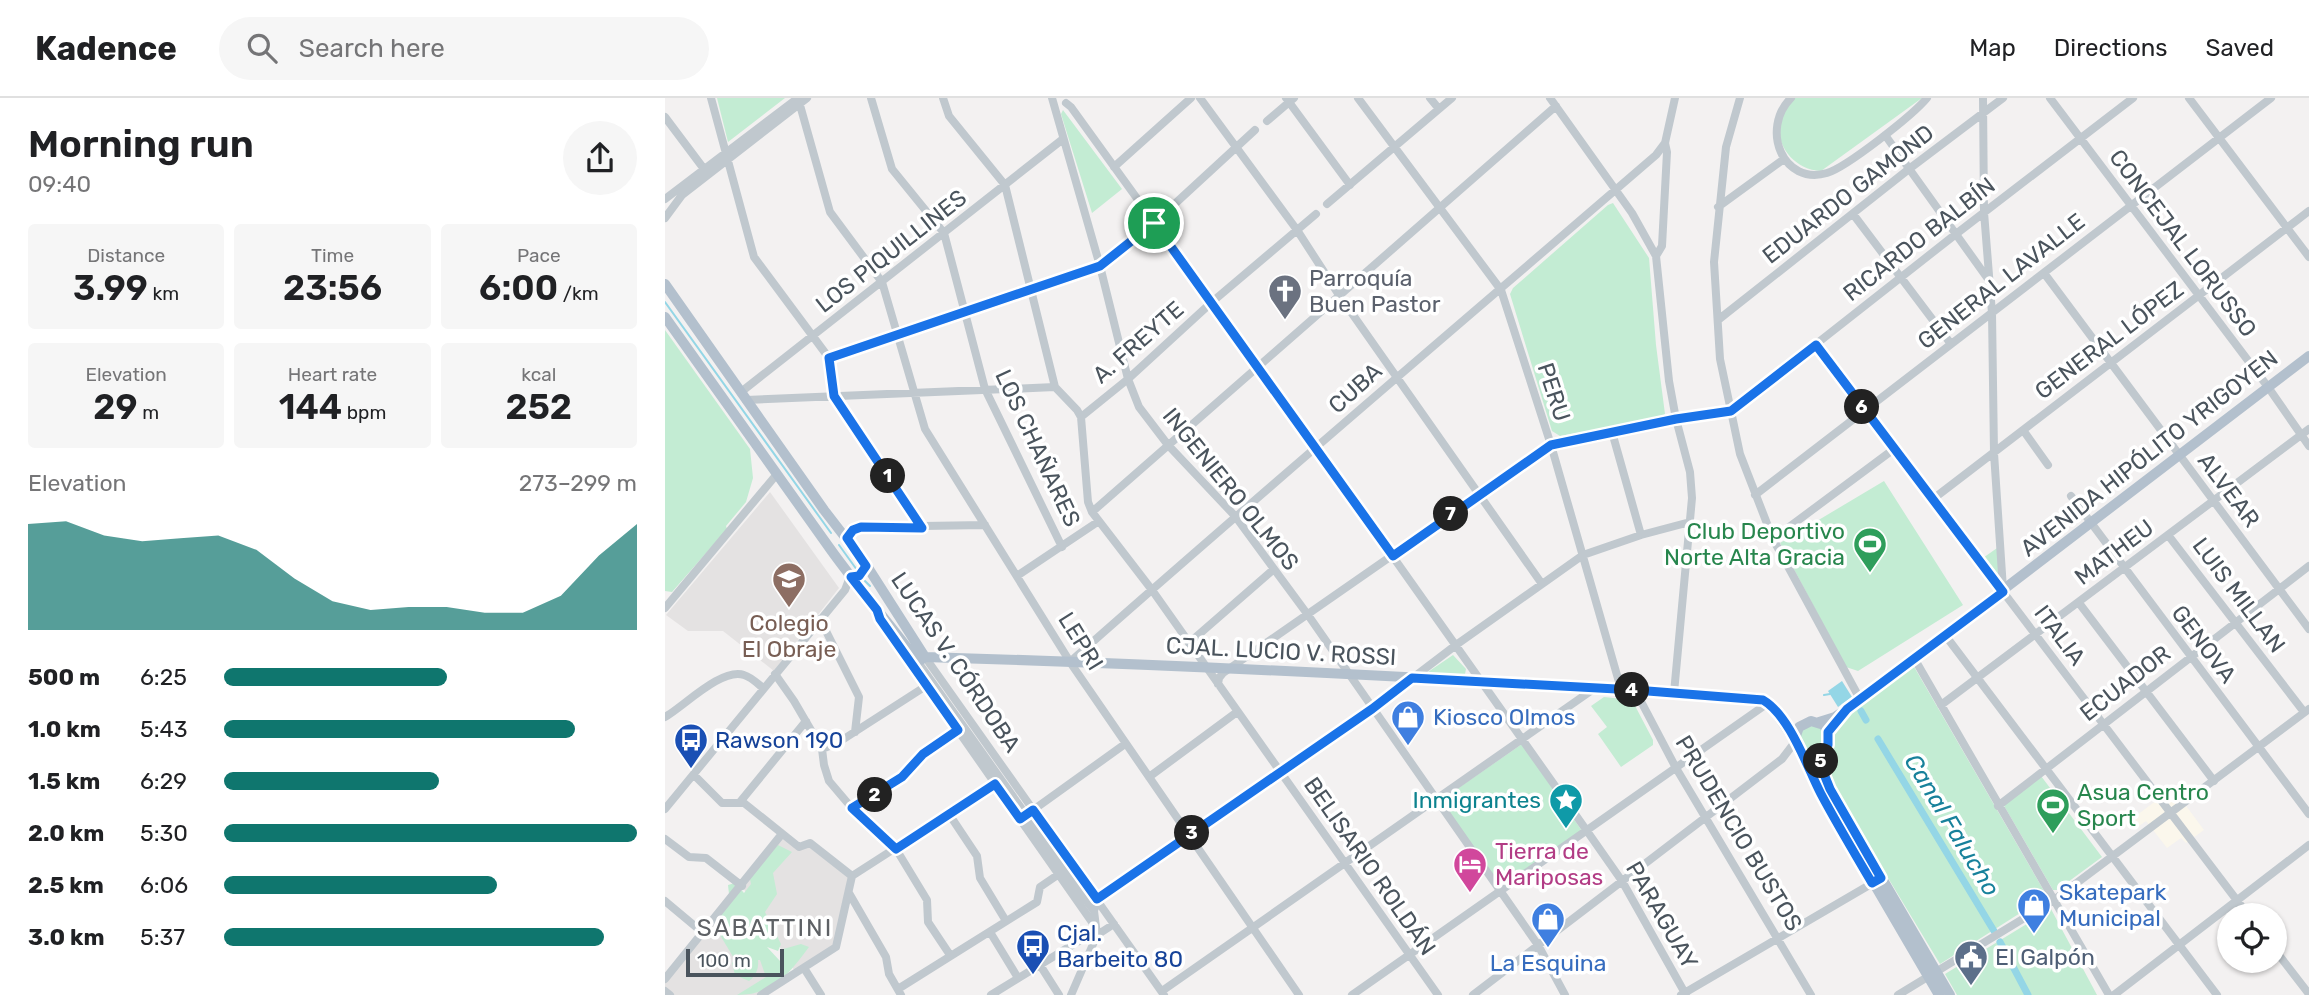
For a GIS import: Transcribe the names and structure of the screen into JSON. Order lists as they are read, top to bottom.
{
  "streets": {
    "main road": ["AVENIDA HIPÓLITO YRIGOYEN", "CJAL. LUCIO V. ROSSI", "LUCAS V. CÓRDOBA"],
    "street": [
      "EDUARDO GAMOND",
      "RICARDO BALBÍN",
      "CONCEJAL LORUSSO",
      "LOS PIQUILLINES",
      "GENERAL LAVALLE",
      "GENERAL LÓPEZ",
      "A. FREYTE",
      "CUBA",
      "PERU",
      "LOS CHAÑARES",
      "INGENIERO OLMOS",
      "ALVEAR",
      "MATHEU",
      "LUIS MILLAN",
      "ITALIA",
      "LEPRI",
      "GENOVA",
      "ECUADOR",
      "PRUDENCIO BUSTOS",
      "BELISARIO ROLDÁN",
      "PARAGUAY"
    ]
  },
  "crossings": [
    ["RICARDO BALBÍN", "CONCEJAL LORUSSO"],
    ["RICARDO BALBÍN", "ITALIA"],
    ["CONCEJAL LORUSSO", "GENERAL LAVALLE"],
    ["CONCEJAL LORUSSO", "GENERAL LÓPEZ"],
    ["CONCEJAL LORUSSO", "AVENIDA HIPÓLITO YRIGOYEN"],
    ["CONCEJAL LORUSSO", "MATHEU"],
    ["LOS PIQUILLINES", "LOS CHAÑARES"],
    ["LOS PIQUILLINES", "INGENIERO OLMOS"],
    ["LOS PIQUILLINES", "LEPRI"],
    ["LOS PIQUILLINES", "LUCAS V. CÓRDOBA"],
    ["GENERAL LAVALLE", "ALVEAR"],
    ["GENERAL LAVALLE", "ITALIA"],
    ["GENERAL LÓPEZ", "ALVEAR"],
    ["GENERAL LÓPEZ", "ITALIA"],
    ["A. FREYTE", "INGENIERO OLMOS"],
    ["A. FREYTE", "BELISARIO ROLDÁN"],
    ["A. FREYTE", "PARAGUAY"],
    ["CUBA", "PERU"],
    ["CUBA", "INGENIERO OLMOS"],
    ["CUBA", "LEPRI"],
    ["CUBA", "CJAL. LUCIO V. ROSSI"],
    ["CUBA", "BELISARIO ROLDÁN"],
    ["CUBA", "PARAGUAY"],
    ["PERU", "CJAL. LUCIO V. ROSSI"],
    ["AVENIDA HIPÓLITO YRIGOYEN", "ALVEAR"],
    ["AVENIDA HIPÓLITO YRIGOYEN", "ITALIA"],
    ["AVENIDA HIPÓLITO YRIGOYEN", "GENOVA"],
    ["AVENIDA HIPÓLITO YRIGOYEN", "CJAL. LUCIO V. ROSSI"],
    ["INGENIERO OLMOS", "CJAL. LUCIO V. ROSSI"],
    ["ALVEAR", "MATHEU"],
    ["ALVEAR", "ECUADOR"],
    ["MATHEU", "LUIS MILLAN"],
    ["MATHEU", "ITALIA"],
    ["MATHEU", "GENOVA"],
    ["LUIS MILLAN", "ECUADOR"],
    ["ITALIA", "ECUADOR"],
    ["LEPRI", "CJAL. LUCIO V. ROSSI"],
    ["GENOVA", "ECUADOR"],
    ["CJAL. LUCIO V. ROSSI", "LUCAS V. CÓRDOBA"],
    ["CJAL. LUCIO V. ROSSI", "PRUDENCIO BUSTOS"],
    ["CJAL. LUCIO V. ROSSI", "BELISARIO ROLDÁN"],
    ["CJAL. LUCIO V. ROSSI", "PARAGUAY"]
  ],
  "districts": ["SABATTINI"],
  "water": ["Canal Falucho"],
  "places": {
    "church": ["Parroquía Buen Pastor"],
    "sports": ["Club Deportivo Norte Alta Gracia", "Asua Centro Sport"],
    "school or university": ["Colegio El Obraje"],
    "shop": ["Kiosco Olmos", "Skatepark Municipal", "La Esquina"],
    "bus stop": ["Rawson 190", "Cjal. Barbeito 80"],
    "place": ["Inmigrantes"],
    "hotel": ["Tierra de Mariposas"],
    "public building": ["El Galpón"]
  },
  "scale_bar": "100 m",
  "page": {
    "header": "Kadence",
    "search": "Search here",
    "nav": ["Map", "Directions", "Saved"],
    "heading": ["Morning run", "09:40"],
    "stats": [
      ["Distance", "3.99 km"],
      ["Time", "23:56"],
      ["Pace", "6:00 /km"],
      ["Elevation", "29 m"],
      ["Heart rate", "144 bpm"],
      ["kcal", "252"]
    ],
    "pins": [
      "6",
      "1",
      "7",
      "4",
      "5",
      "2",
      "3"
    ],
    "chart": ["Elevation", "273–299 m"],
    "list": [
      {
        "name": "500 m",
        "note": "6:25"
      },
      {
        "name": "1.0 km",
        "note": "5:43"
      },
      {
        "name": "1.5 km",
        "note": "6:29"
      },
      {
        "name": "2.0 km",
        "note": "5:30"
      },
      {
        "name": "2.5 km",
        "note": "6:06"
      },
      {
        "name": "3.0 km",
        "note": "5:37"
      }
    ],
    "scale": "100 m"
  }
}
